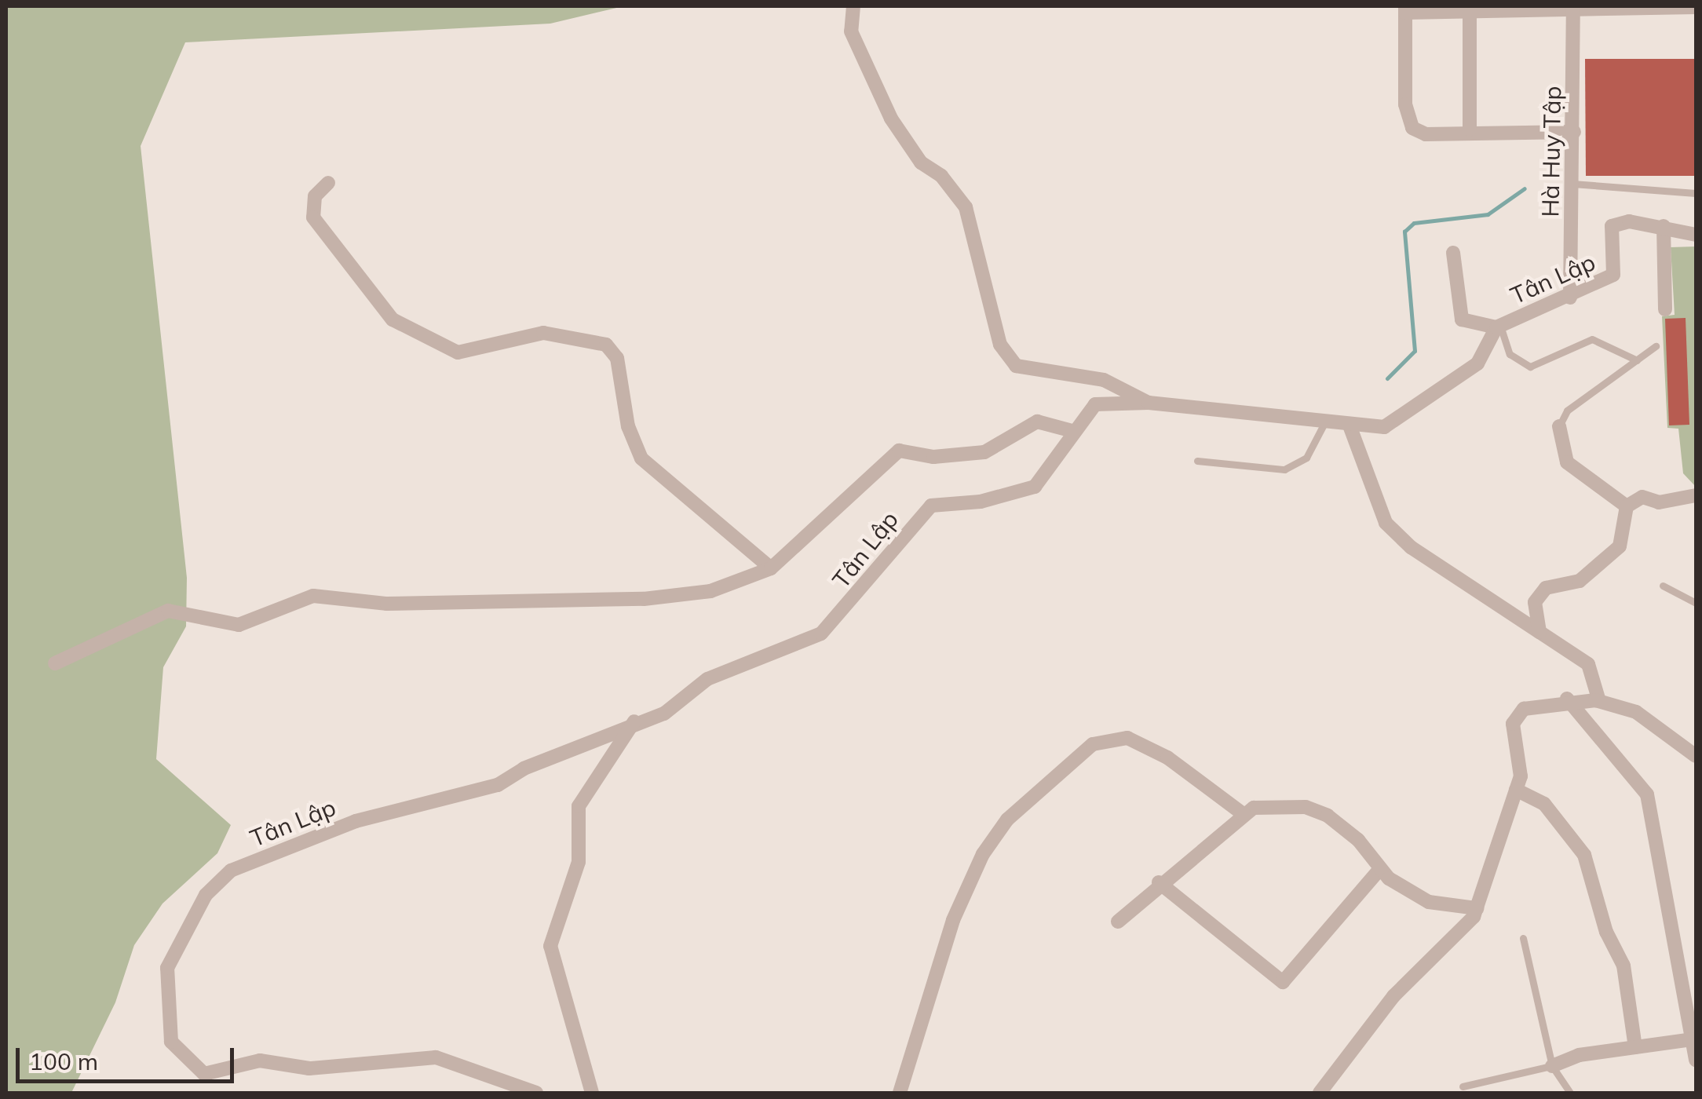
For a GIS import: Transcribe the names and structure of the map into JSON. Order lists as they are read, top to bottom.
{
  "streets": {
    "street": ["Hà Huy Tập", "Tân Lập"]
  },
  "crossings": [
    ["Hà Huy Tập", "Tân Lập"]
  ],
  "scale_bar": "100 m"
}
